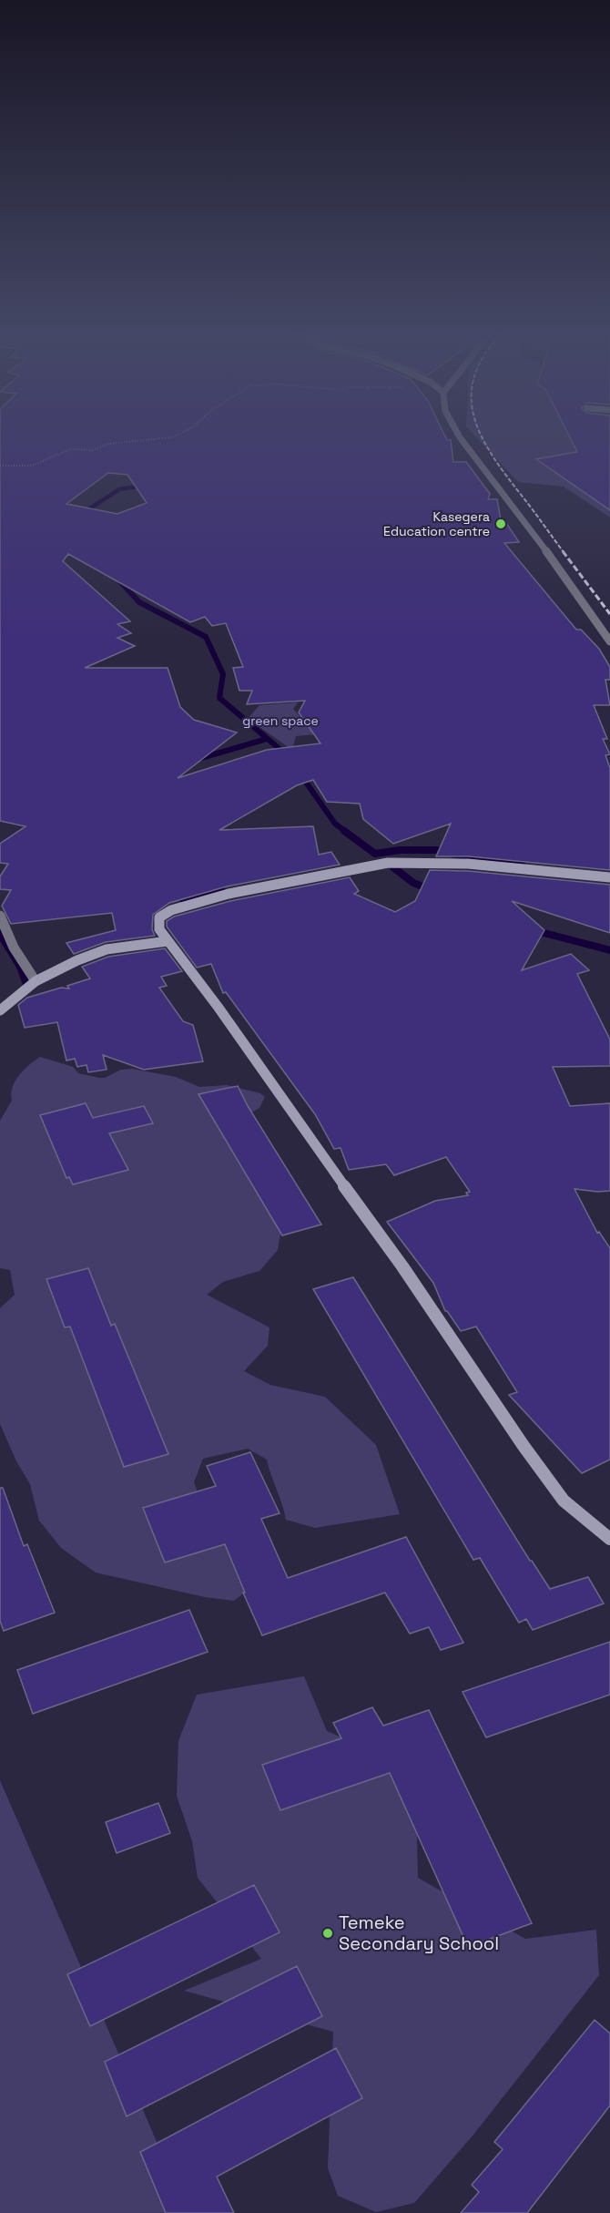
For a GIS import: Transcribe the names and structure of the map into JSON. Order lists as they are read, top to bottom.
{
  "parks": ["green space"],
  "places": ["Kasegera Education centre", "Temeke Secondary School"]
}
